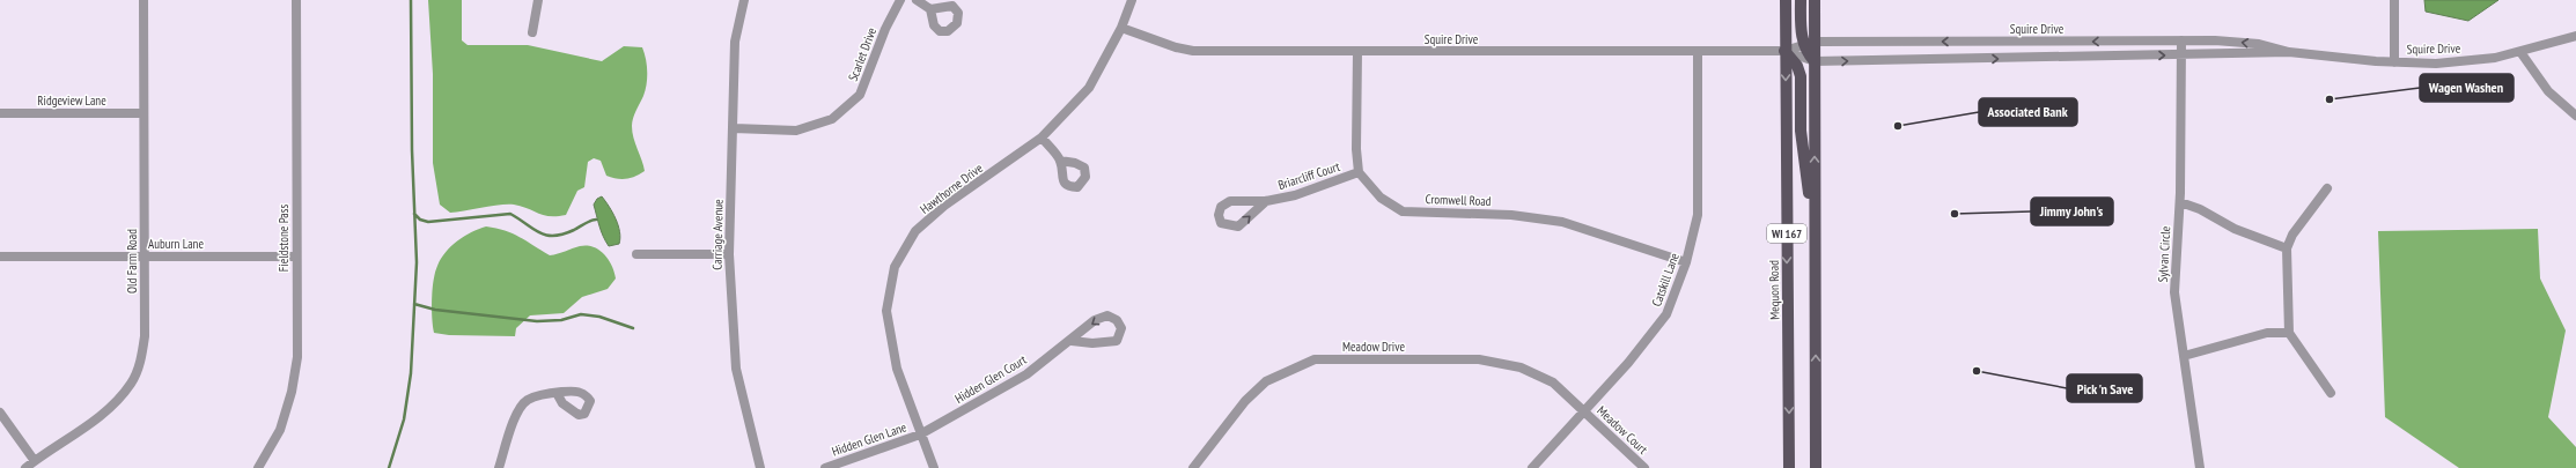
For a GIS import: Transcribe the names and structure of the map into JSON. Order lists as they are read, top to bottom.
{
  "streets": {
    "main road": ["WI 167", "Mequon Road"],
    "street": [
      "Squire Drive",
      "Scarlet Drive",
      "Ridgeview Lane",
      "Briarcliff Court",
      "Hawthorne Drive",
      "Cromwell Road",
      "Carriage Avenue",
      "Fieldstone Pass",
      "Auburn Lane",
      "Sylvan Circle",
      "Old Farm Road",
      "Catskill Lane",
      "Meadow Drive",
      "Hidden Glen Court",
      "Meadow Court",
      "Hidden Glen Lane"
    ]
  },
  "crossings": [
    ["Squire Drive", "Hawthorne Drive"],
    ["Squire Drive", "WI 167"],
    ["Squire Drive", "Sylvan Circle"],
    ["Squire Drive", "Catskill Lane"],
    ["Squire Drive", "Mequon Road"],
    ["Scarlet Drive", "Carriage Avenue"],
    ["Ridgeview Lane", "Old Farm Road"],
    ["Briarcliff Court", "Cromwell Road"],
    ["Hawthorne Drive", "Hidden Glen Court"],
    ["Hawthorne Drive", "Hidden Glen Lane"],
    ["Cromwell Road", "Catskill Lane"],
    ["Fieldstone Pass", "Auburn Lane"],
    ["Auburn Lane", "Old Farm Road"],
    ["Catskill Lane", "Meadow Drive"],
    ["Catskill Lane", "Meadow Court"],
    ["Meadow Drive", "Meadow Court"],
    ["Hidden Glen Court", "Hidden Glen Lane"]
  ],
  "places": [
    "Wagen Washen",
    "Associated Bank",
    "Jimmy John's",
    "Pick 'n Save"
  ]
}
